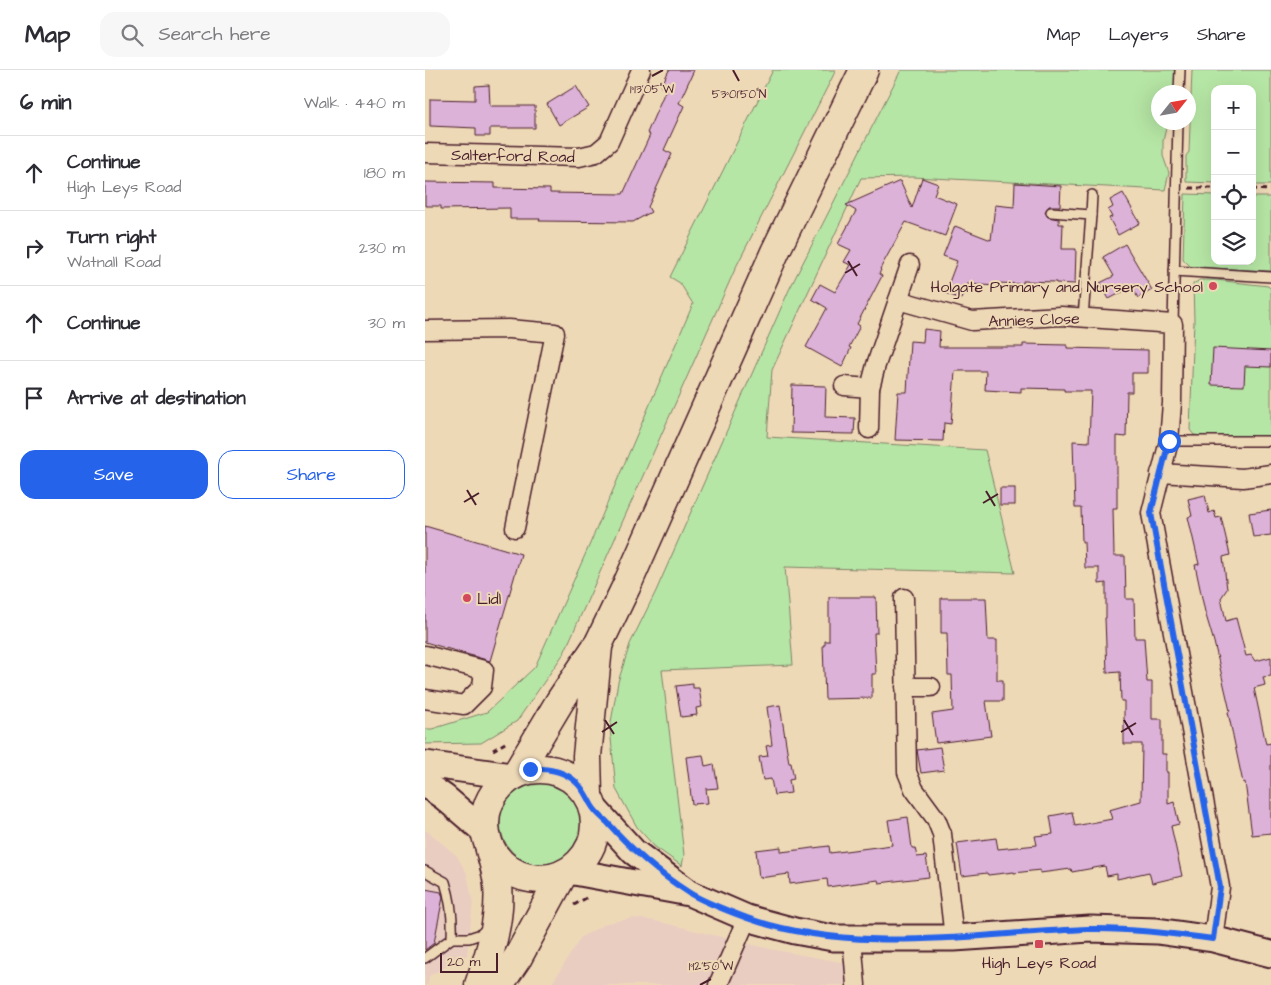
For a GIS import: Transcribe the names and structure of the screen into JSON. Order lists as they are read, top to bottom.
{
  "streets": {
    "street": ["Salterford Road", "Annies Close"]
  },
  "places": {
    "other": ["Holgate Primary and Nursery School", "Lidl"],
    "transit": ["High Leys Road"]
  },
  "scale_bar": "20 m",
  "north": "top right",
  "page": {
    "header": "Map",
    "search": "Search here",
    "nav": ["Map", "Layers", "Share"],
    "heading": ["6 min", "Walk · 440 m"],
    "map_buttons": ["+", "−"],
    "list": [
      ["Continue", "High Leys Road", "180 m"],
      ["Turn right", "Watnall Road", "230 m"],
      ["Continue", "30 m"],
      "Arrive at destination"
    ],
    "buttons": ["Save", "Share"],
    "scale": "20 m"
  },
  "coordinates": ["1°13'05\"W", "53°01'50\"N", "1°12'50\"W"]
}
